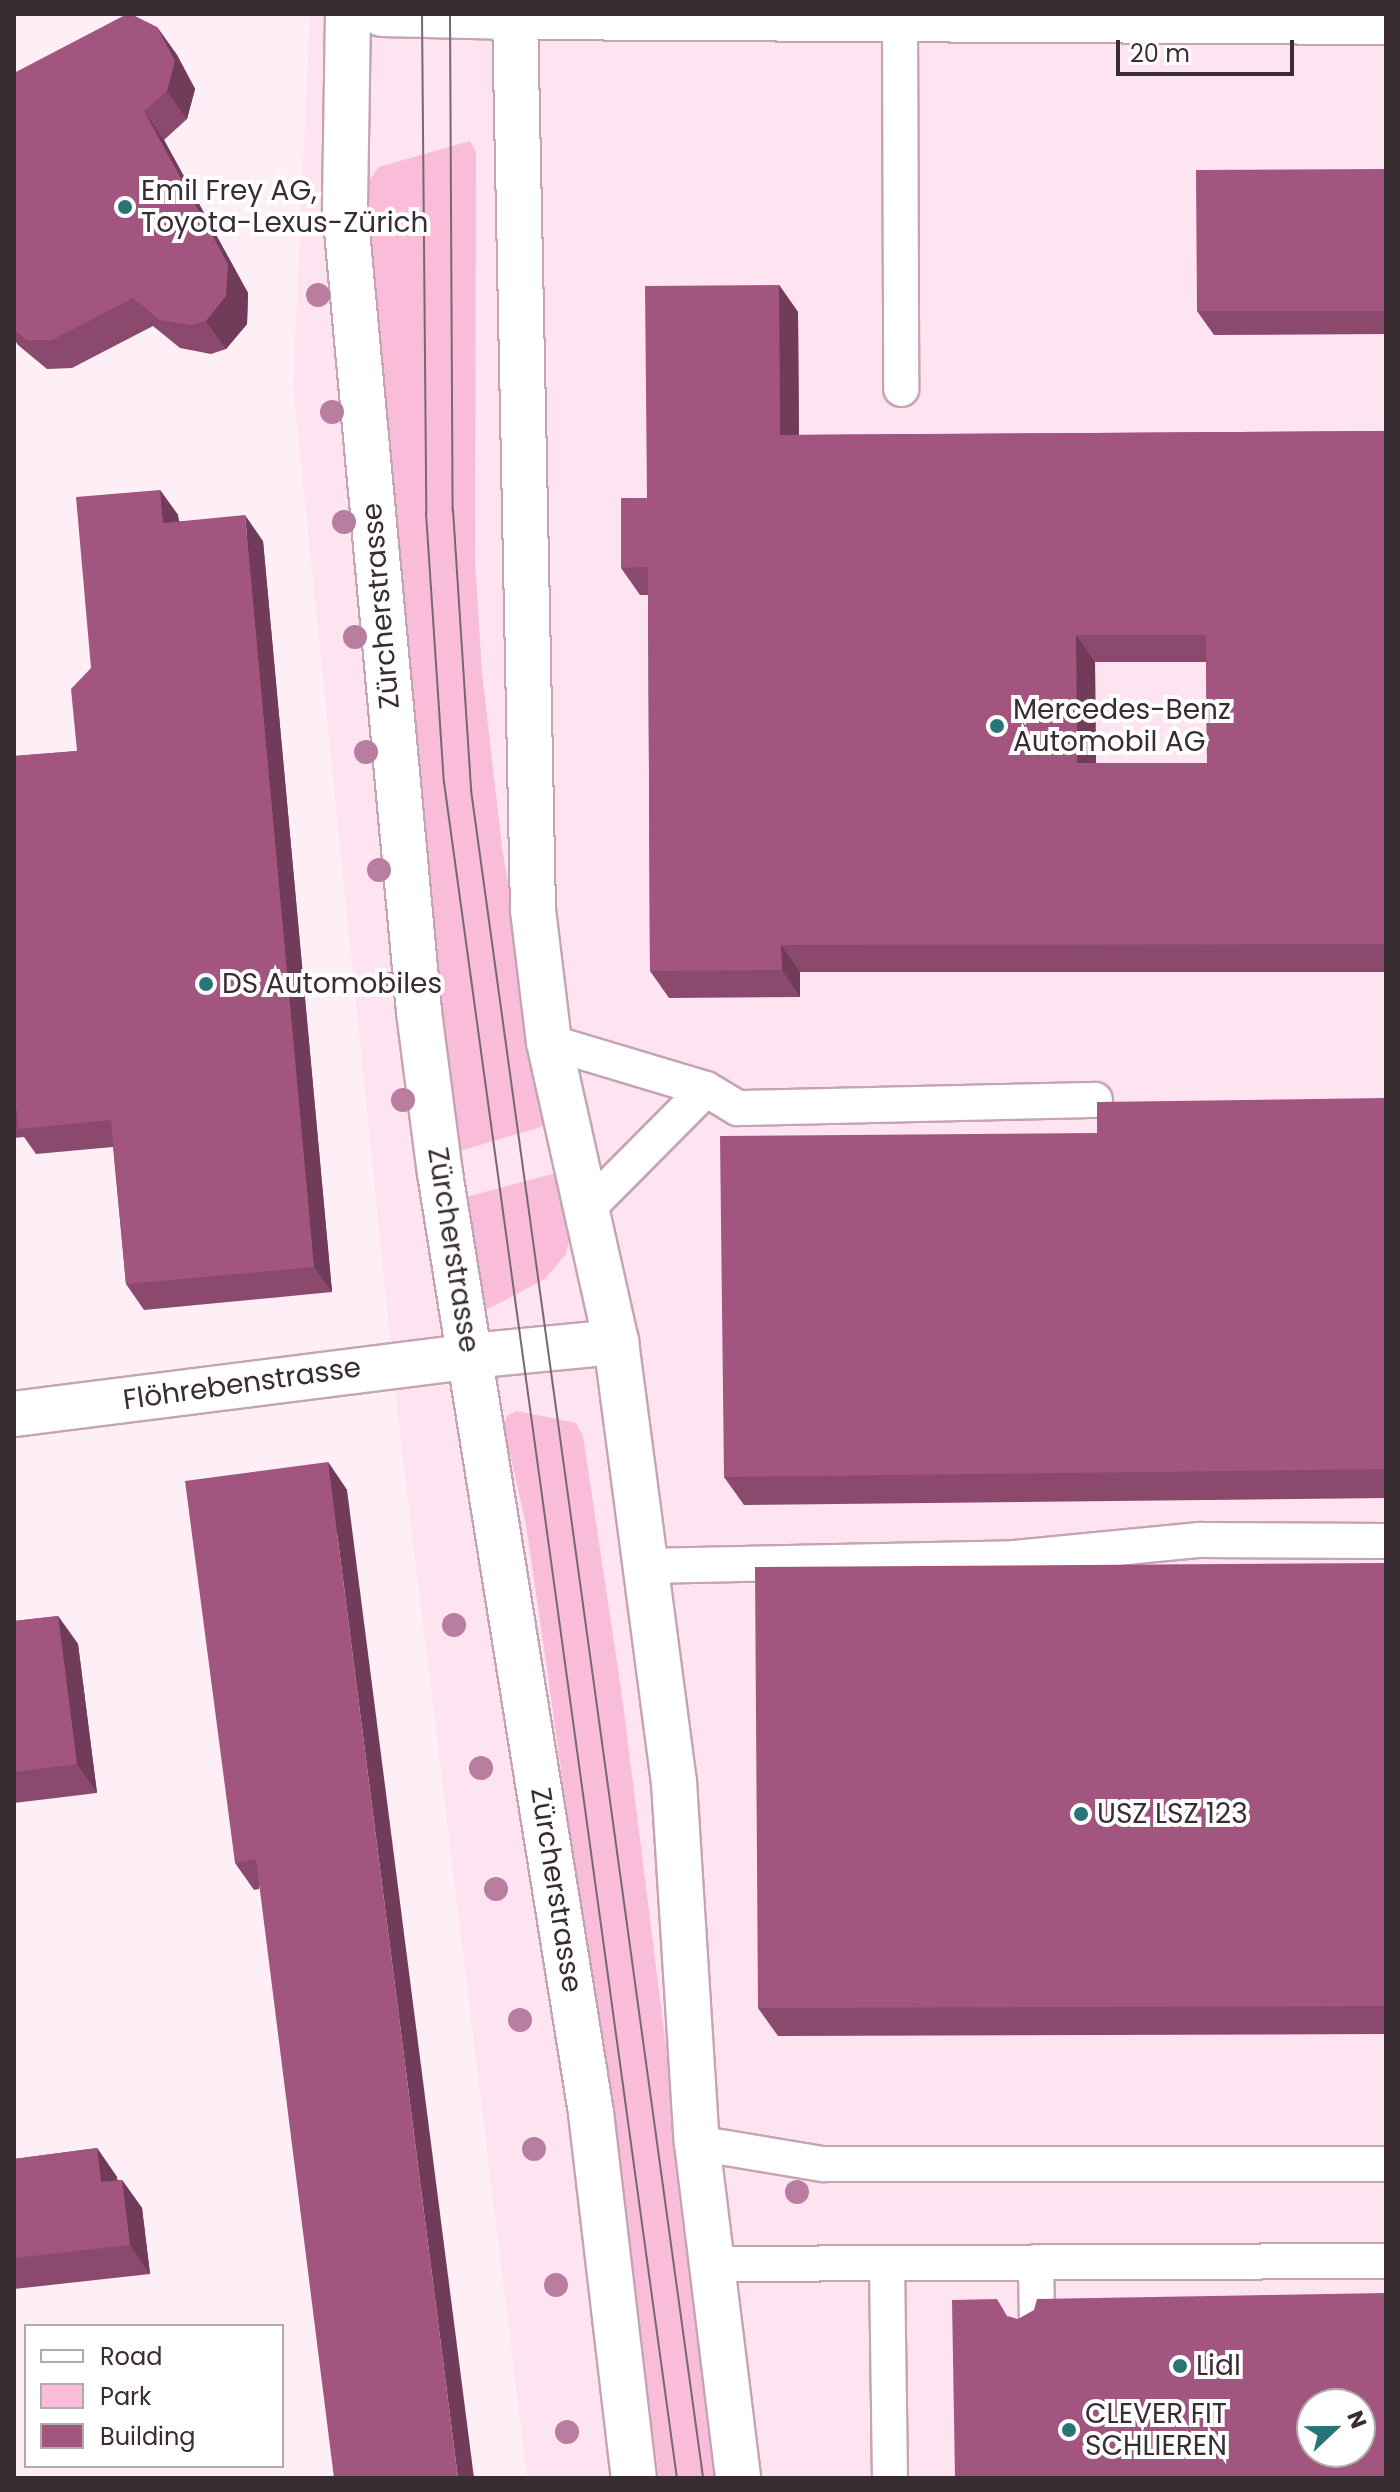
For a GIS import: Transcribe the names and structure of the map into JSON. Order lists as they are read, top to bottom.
{
  "streets": {
    "main road": ["Zürcherstrasse", "Flöhrebenstrasse"]
  },
  "crossings": [
    ["Zürcherstrasse", "Flöhrebenstrasse"]
  ],
  "places": [
    "Emil Frey AG, Toyota-Lexus-Zürich",
    "Mercedes-Benz Automobil AG",
    "DS Automobiles",
    "USZ LSZ 123",
    "Lidl",
    "CLEVER FIT SCHLIEREN"
  ],
  "legend": ["Road", "Park", "Building"],
  "scale_bar": "20 m",
  "north": "right"
}
